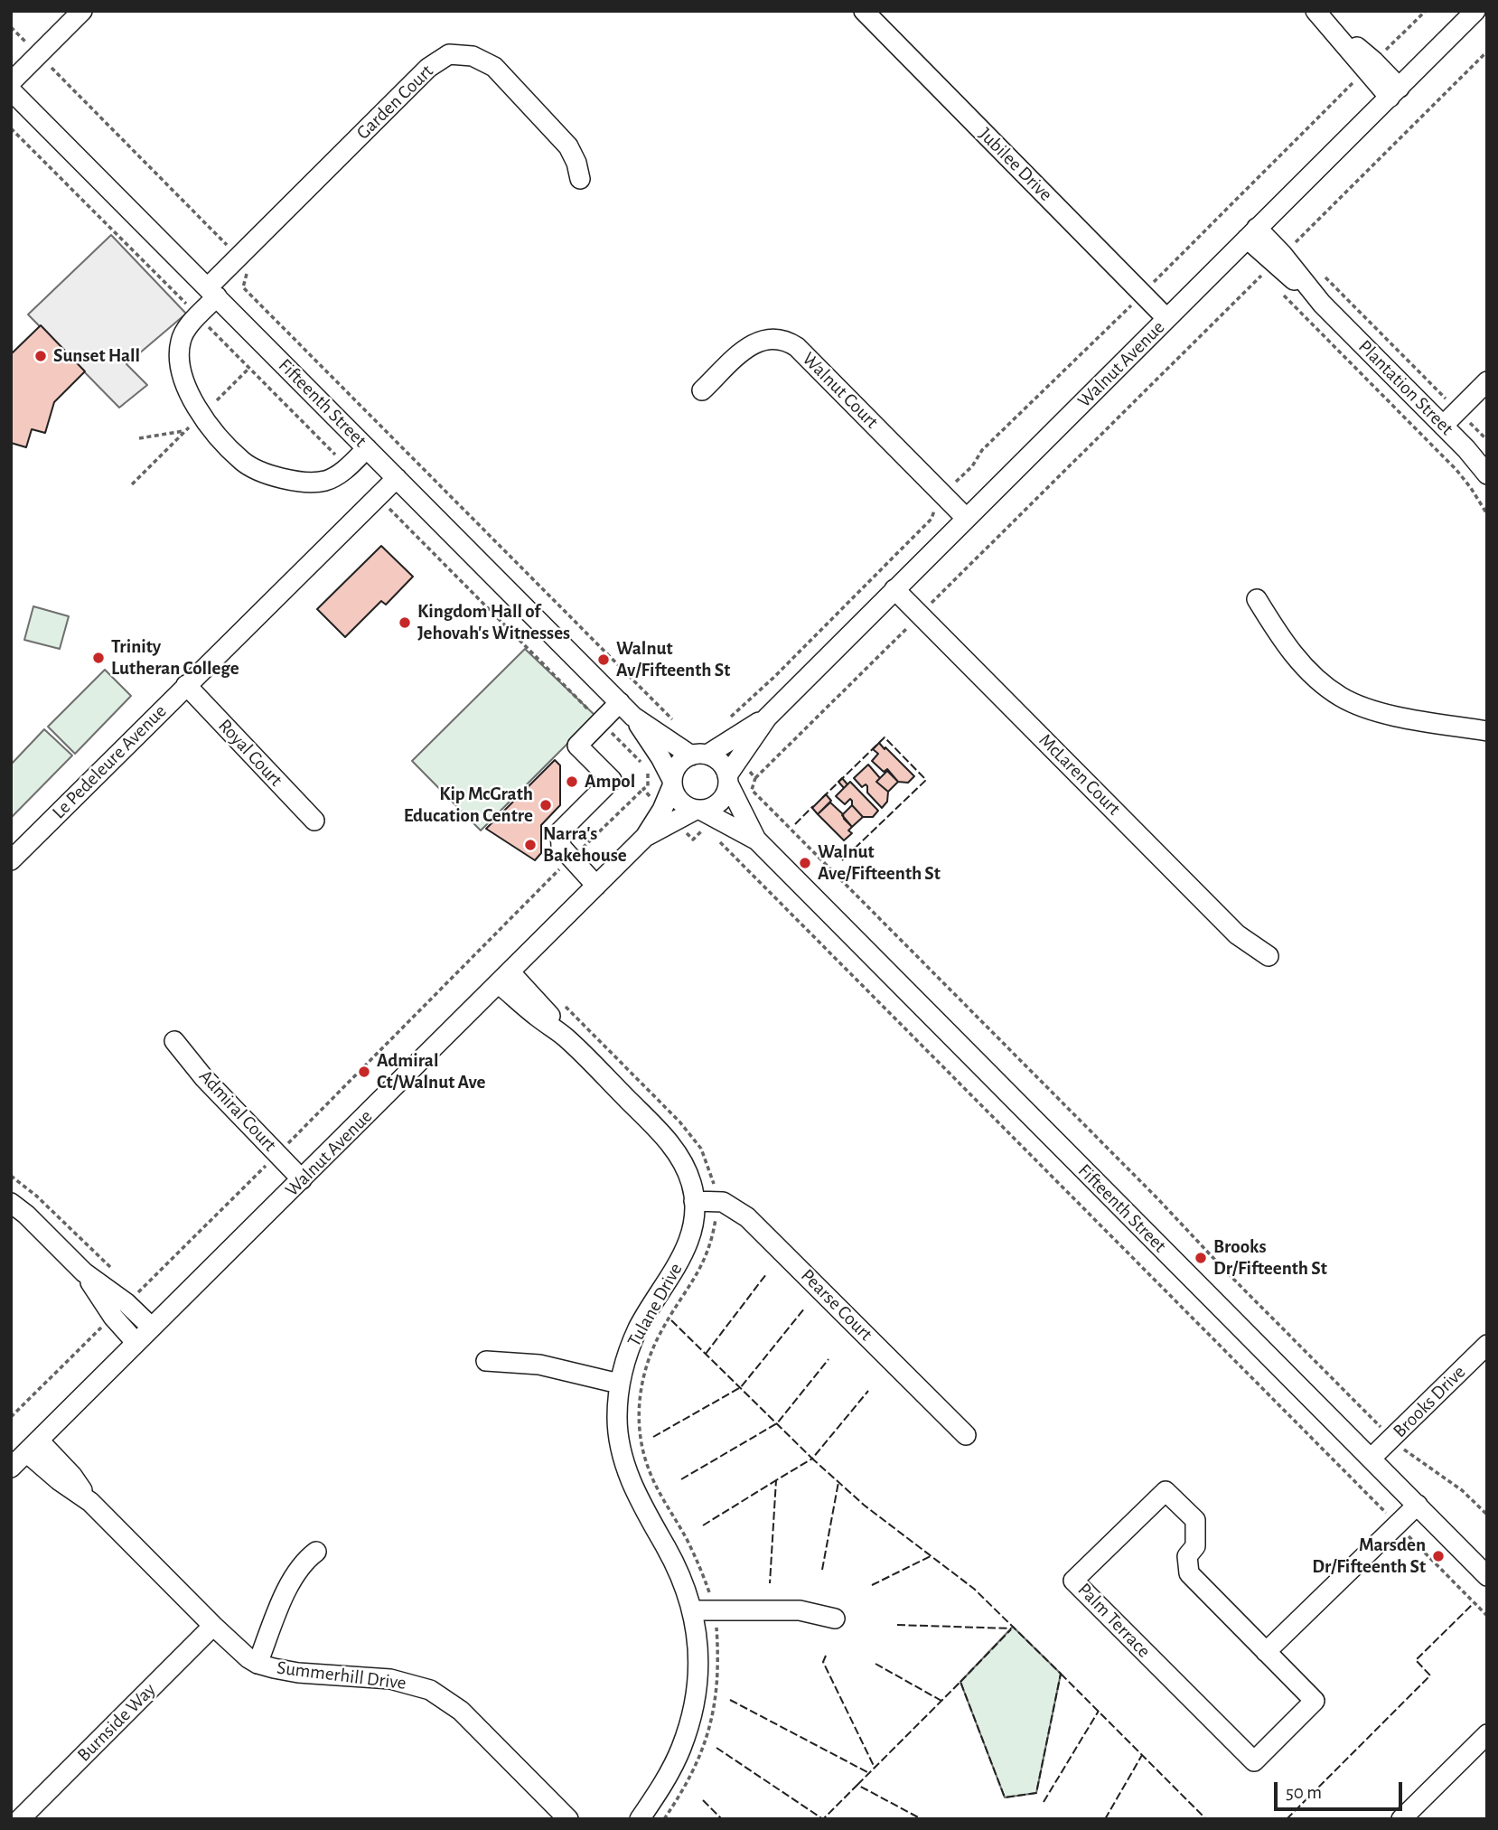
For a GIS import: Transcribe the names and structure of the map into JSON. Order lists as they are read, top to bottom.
{
  "streets": {
    "street": [
      "Garden Court",
      "Jubilee Drive",
      "Walnut Avenue",
      "Plantation Street",
      "Walnut Court",
      "Fifteenth Street",
      "Royal Court",
      "Le Pedeleure Avenue",
      "McLaren Court",
      "Admiral Court",
      "Tulane Drive",
      "Pearse Court",
      "Brooks Drive",
      "Palm Terrace",
      "Summerhill Drive",
      "Burnside Way"
    ]
  },
  "crossings": [
    ["Garden Court", "Fifteenth Street"],
    ["Jubilee Drive", "Walnut Avenue"],
    ["Walnut Avenue", "Plantation Street"],
    ["Walnut Avenue", "Walnut Court"],
    ["Walnut Avenue", "Fifteenth Street"],
    ["Walnut Avenue", "McLaren Court"],
    ["Walnut Avenue", "Admiral Court"],
    ["Walnut Avenue", "Tulane Drive"],
    ["Walnut Avenue", "Summerhill Drive"],
    ["Fifteenth Street", "Le Pedeleure Avenue"],
    ["Fifteenth Street", "Brooks Drive"],
    ["Royal Court", "Le Pedeleure Avenue"],
    ["Tulane Drive", "Pearse Court"],
    ["Summerhill Drive", "Burnside Way"]
  ],
  "places": [
    "Sunset Hall",
    "Kingdom Hall of Jehovah's Witnesses",
    "Trinity Lutheran College",
    "Walnut Av/Fifteenth St",
    "Ampol",
    "Kip McGrath Education Centre",
    "Narra's Bakehouse",
    "Walnut Ave/Fifteenth St",
    "Admiral Ct/Walnut Ave",
    "Brooks Dr/Fifteenth St",
    "Marsden Dr/Fifteenth St"
  ],
  "scale_bar": "50 m"
}
